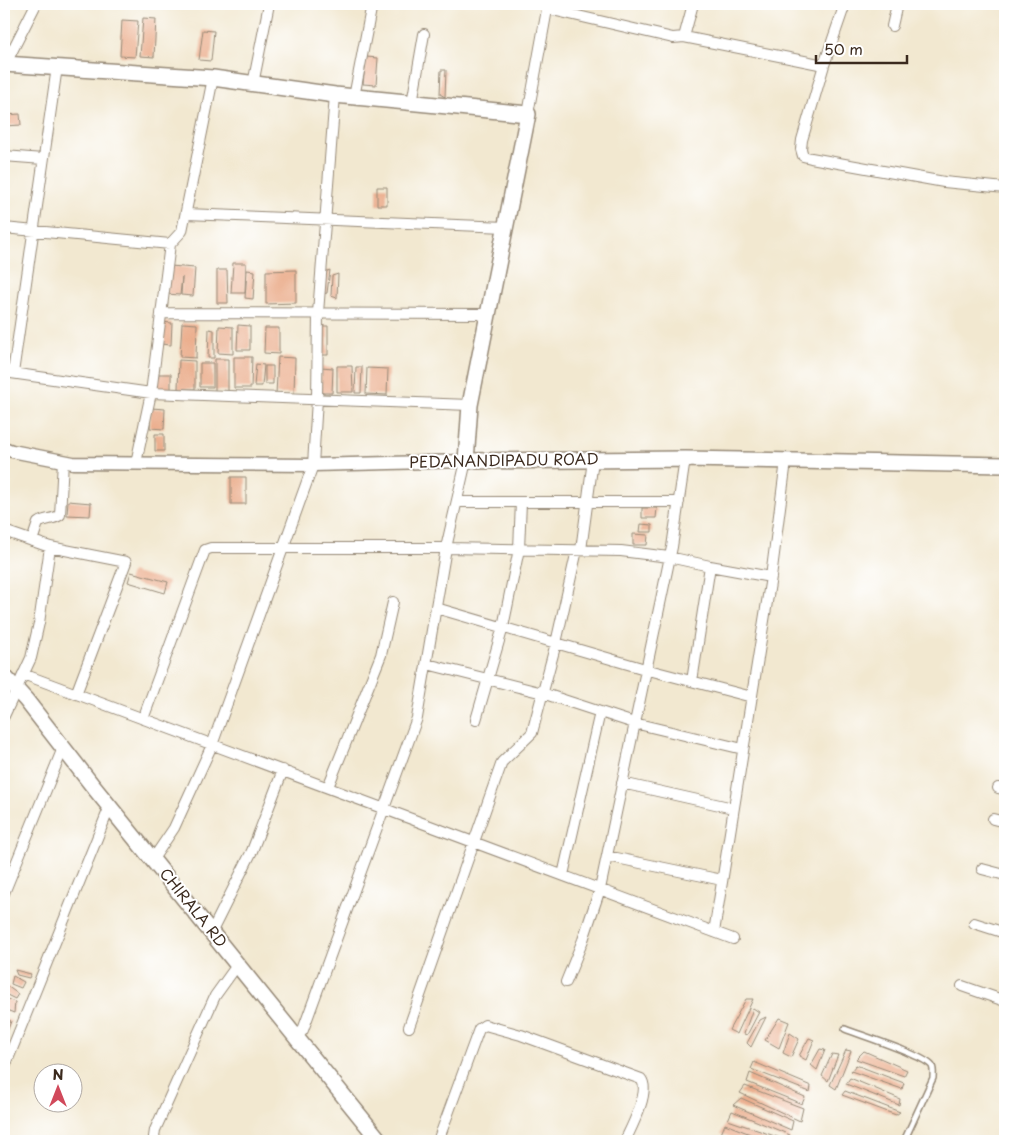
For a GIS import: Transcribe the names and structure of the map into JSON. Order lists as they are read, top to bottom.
{
  "streets": {
    "main road": ["PEDANANDIPADU ROAD", "CHIRALA RD"]
  },
  "scale_bar": "50 m",
  "north": "top"
}
